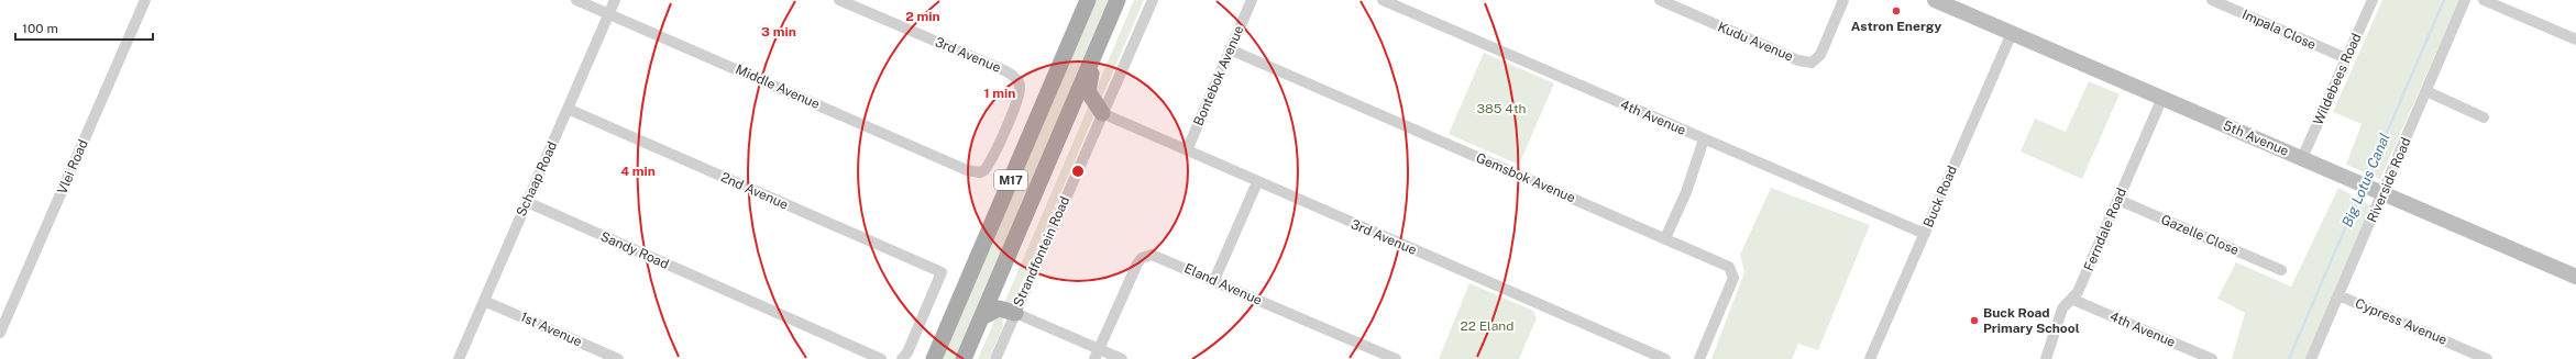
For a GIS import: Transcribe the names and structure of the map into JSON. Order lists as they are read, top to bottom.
{
  "streets": {
    "main road": ["5th Avenue", "M17"],
    "street": [
      "Impala Close",
      "Kudu Avenue",
      "3rd Avenue",
      "Bontebok Avenue",
      "Wildebees Road",
      "Middle Avenue",
      "4th Avenue",
      "Vlei Road",
      "Gemsbok Avenue",
      "Schaap Road",
      "Riverside Road",
      "2nd Avenue",
      "Buck Road",
      "Ferndale Road",
      "Gazelle Close",
      "Sandy Road",
      "Strandfontein Road",
      "Eland Avenue",
      "Cypress Avenue",
      "1st Avenue"
    ]
  },
  "crossings": [
    ["Impala Close", "Wildebees Road"],
    ["3rd Avenue", "Bontebok Avenue"],
    ["3rd Avenue", "Middle Avenue"],
    ["3rd Avenue", "Strandfontein Road"],
    ["Bontebok Avenue", "Gemsbok Avenue"],
    ["Wildebees Road", "5th Avenue"],
    ["Middle Avenue", "Schaap Road"],
    ["4th Avenue", "Buck Road"],
    ["4th Avenue", "Ferndale Road"],
    ["5th Avenue", "Riverside Road"],
    ["5th Avenue", "Buck Road"],
    ["5th Avenue", "Ferndale Road"],
    ["Schaap Road", "2nd Avenue"],
    ["Schaap Road", "Sandy Road"],
    ["Schaap Road", "1st Avenue"],
    ["Riverside Road", "Cypress Avenue"],
    ["Ferndale Road", "Gazelle Close"]
  ],
  "water": ["Big Lotus Canal"],
  "parks": ["385 4th", "22 Eland"],
  "places": ["Astron Energy", "Buck Road Primary School"],
  "scale_bar": "100 m",
  "rings": [
    "2 min",
    "3 min",
    "1 min",
    "4 min"
  ]
}
